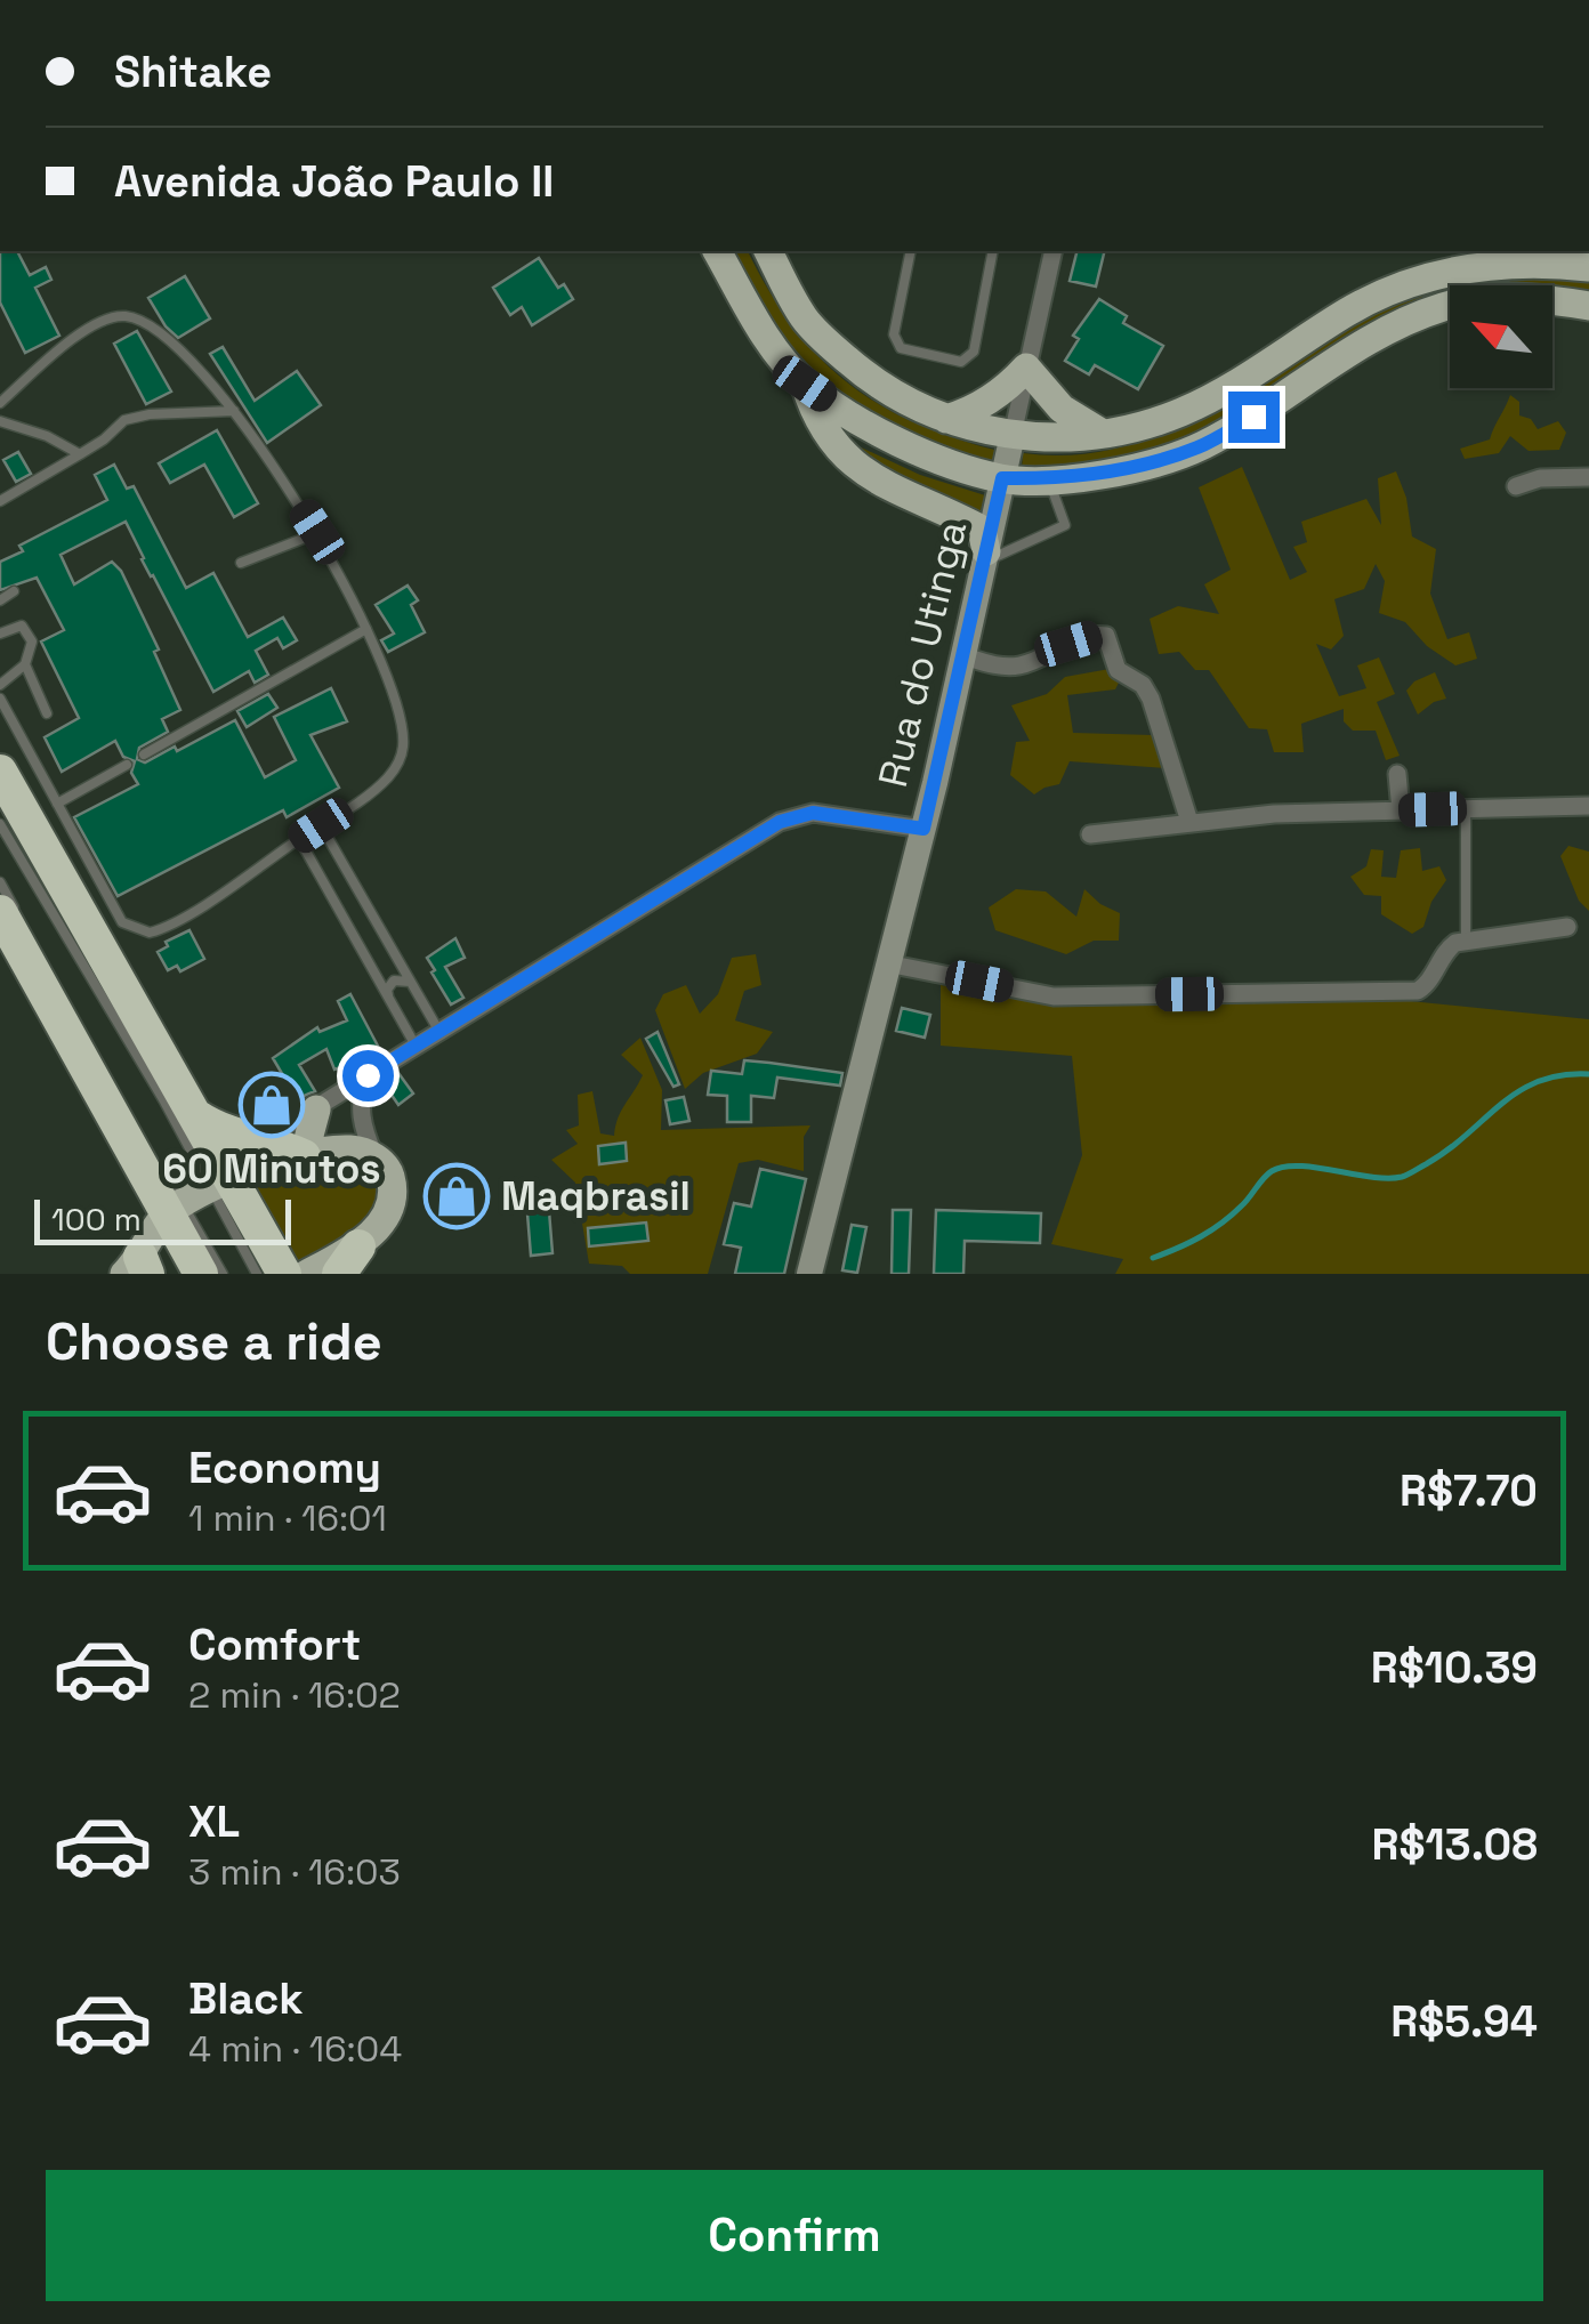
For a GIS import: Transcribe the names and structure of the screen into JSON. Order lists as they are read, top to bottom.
{
  "streets": {
    "street": ["Rua do Utinga"]
  },
  "places": {
    "shop": ["60 Minutos", "Maqbrasil"]
  },
  "scale_bar": "100 m",
  "north": "top left",
  "page": {
    "banner": ["Shitake", "Avenida João Paulo II"],
    "scale": "100 m",
    "heading": "Choose a ride",
    "list": [
      {
        "name": "Economy",
        "note": "1 min · 16:01",
        "value": "R$7.70"
      },
      {
        "name": "Comfort",
        "note": "2 min · 16:02",
        "value": "R$10.39"
      },
      {
        "name": "XL",
        "note": "3 min · 16:03",
        "value": "R$13.08"
      },
      {
        "name": "Black",
        "note": "4 min · 16:04",
        "value": "R$5.94"
      }
    ],
    "buttons": "Confirm"
  }
}
